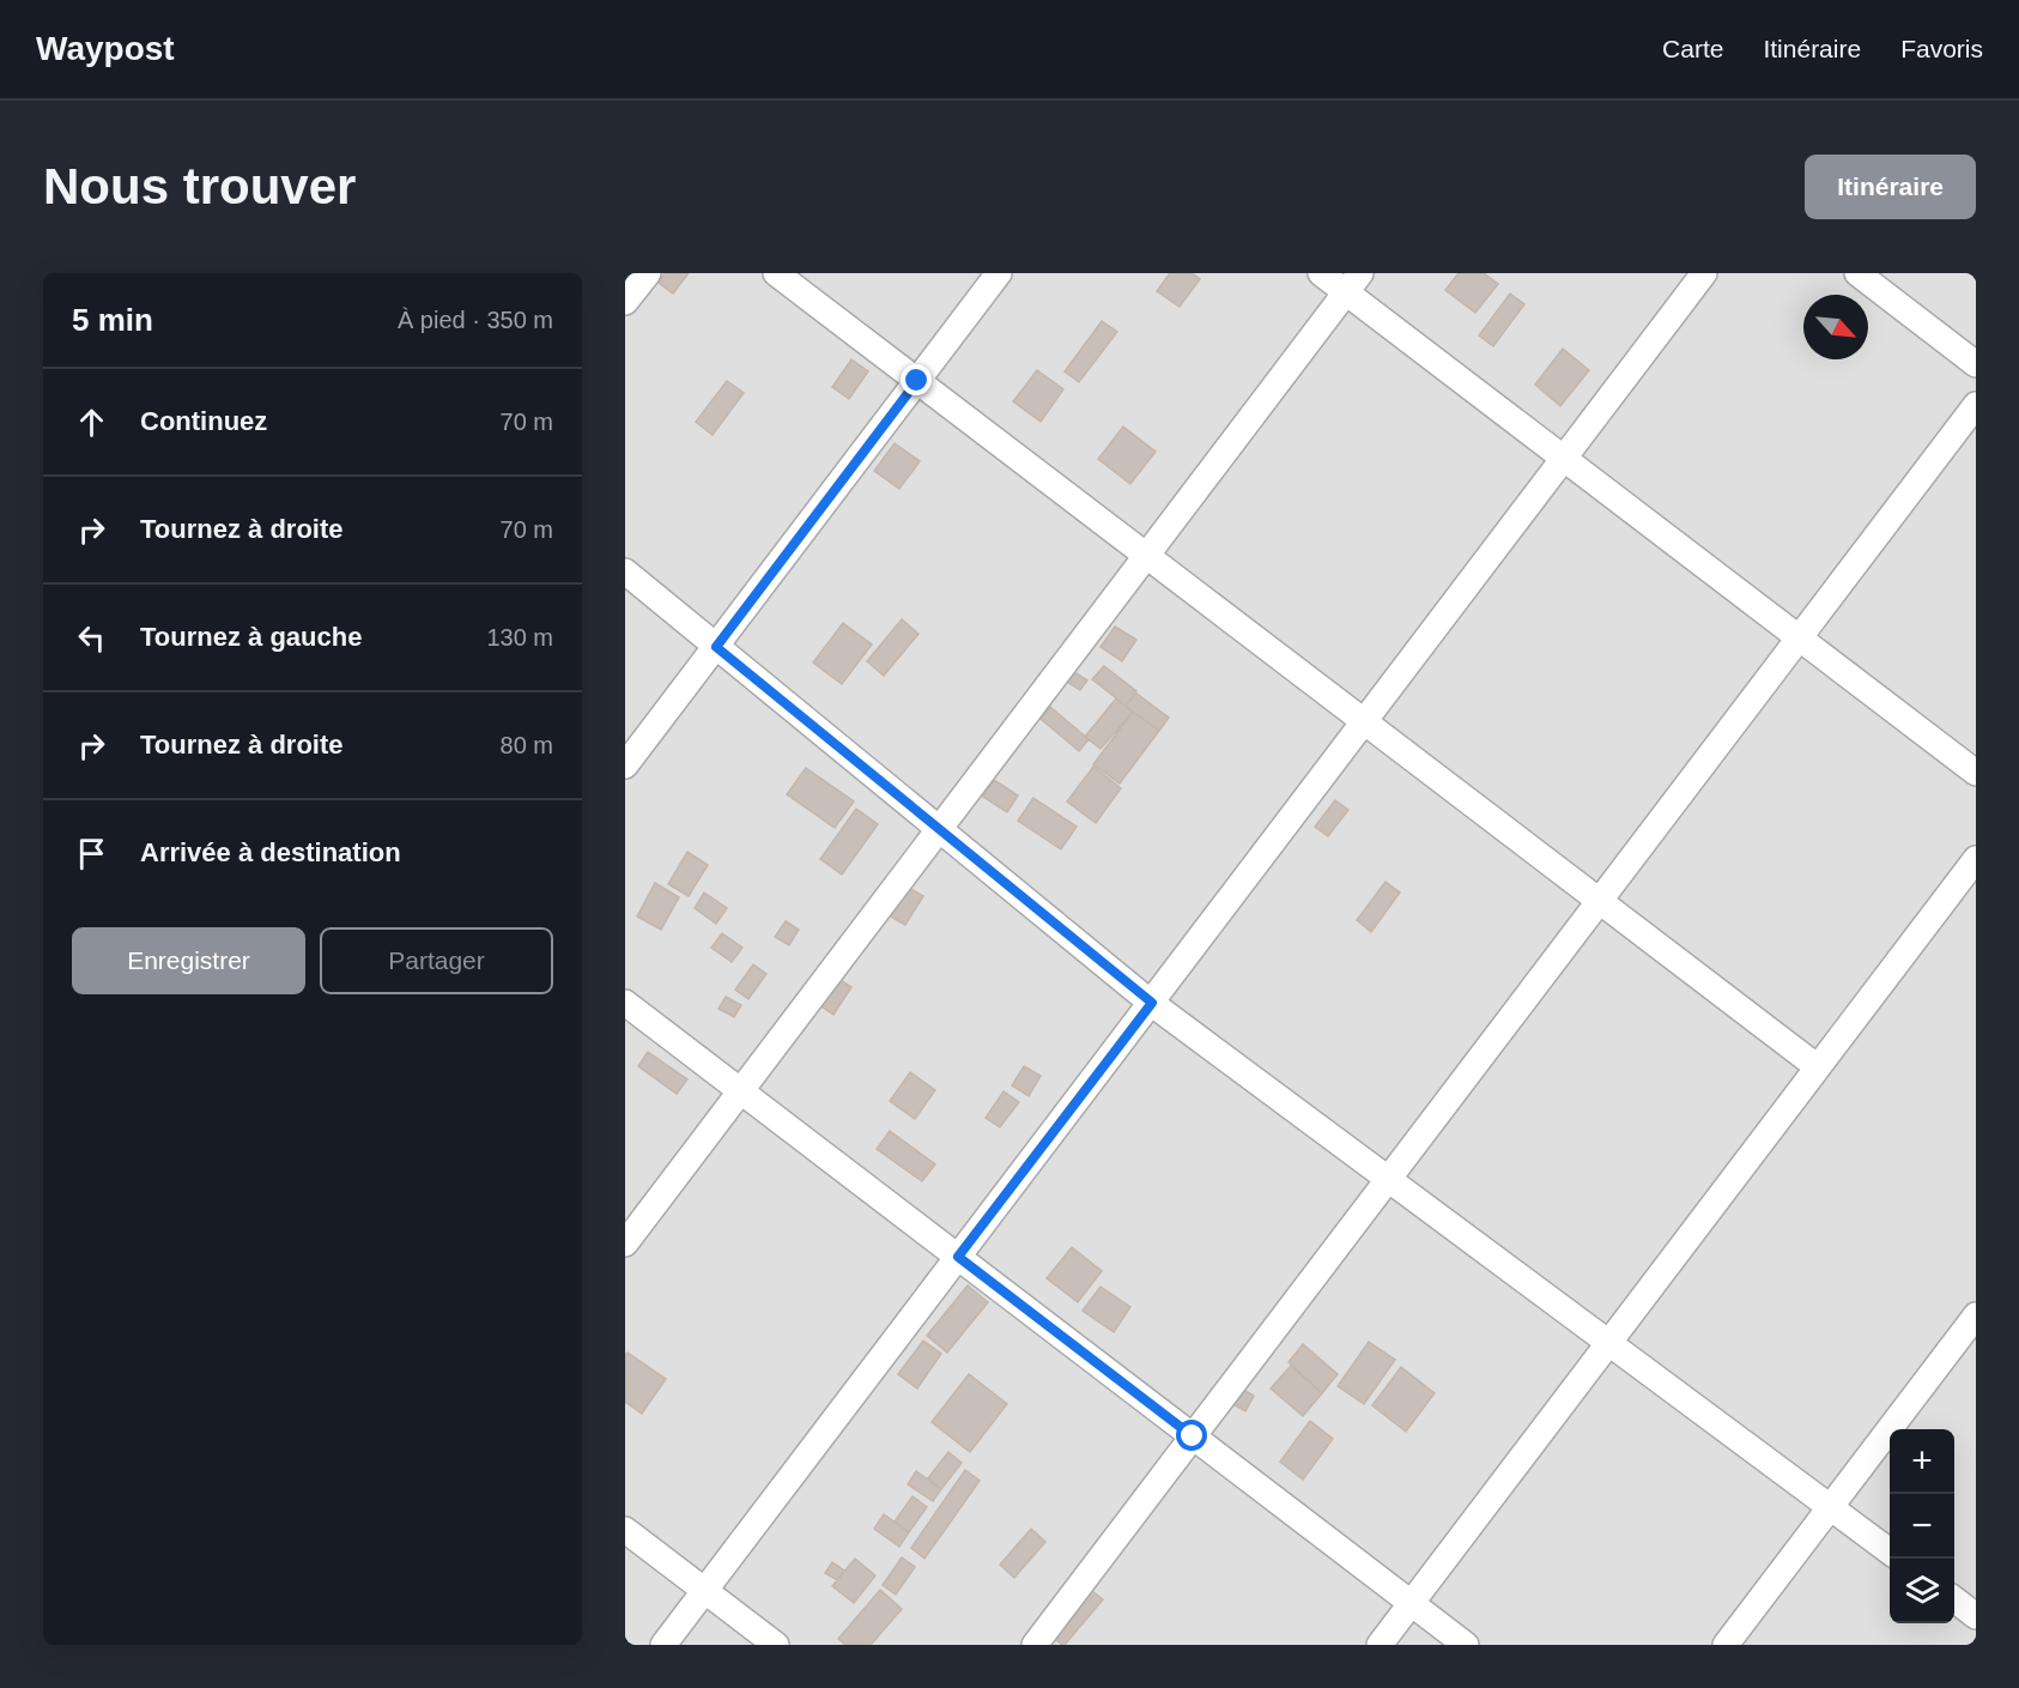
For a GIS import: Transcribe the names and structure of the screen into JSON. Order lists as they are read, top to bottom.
{
  "north": "bottom right",
  "page": {
    "header": "Waypost",
    "nav": ["Carte", "Itinéraire", "Favoris"],
    "buttons": [
      "Itinéraire",
      ["Enregistrer", "Partager"]
    ],
    "title": "Nous trouver",
    "heading": ["5 min", "À pied · 350 m"],
    "list": [
      ["Continuez", "70 m"],
      ["Tournez à droite", "70 m"],
      ["Tournez à gauche", "130 m"],
      ["Tournez à droite", "80 m"],
      "Arrivée à destination"
    ],
    "map_buttons": ["+", "−"]
  }
}
